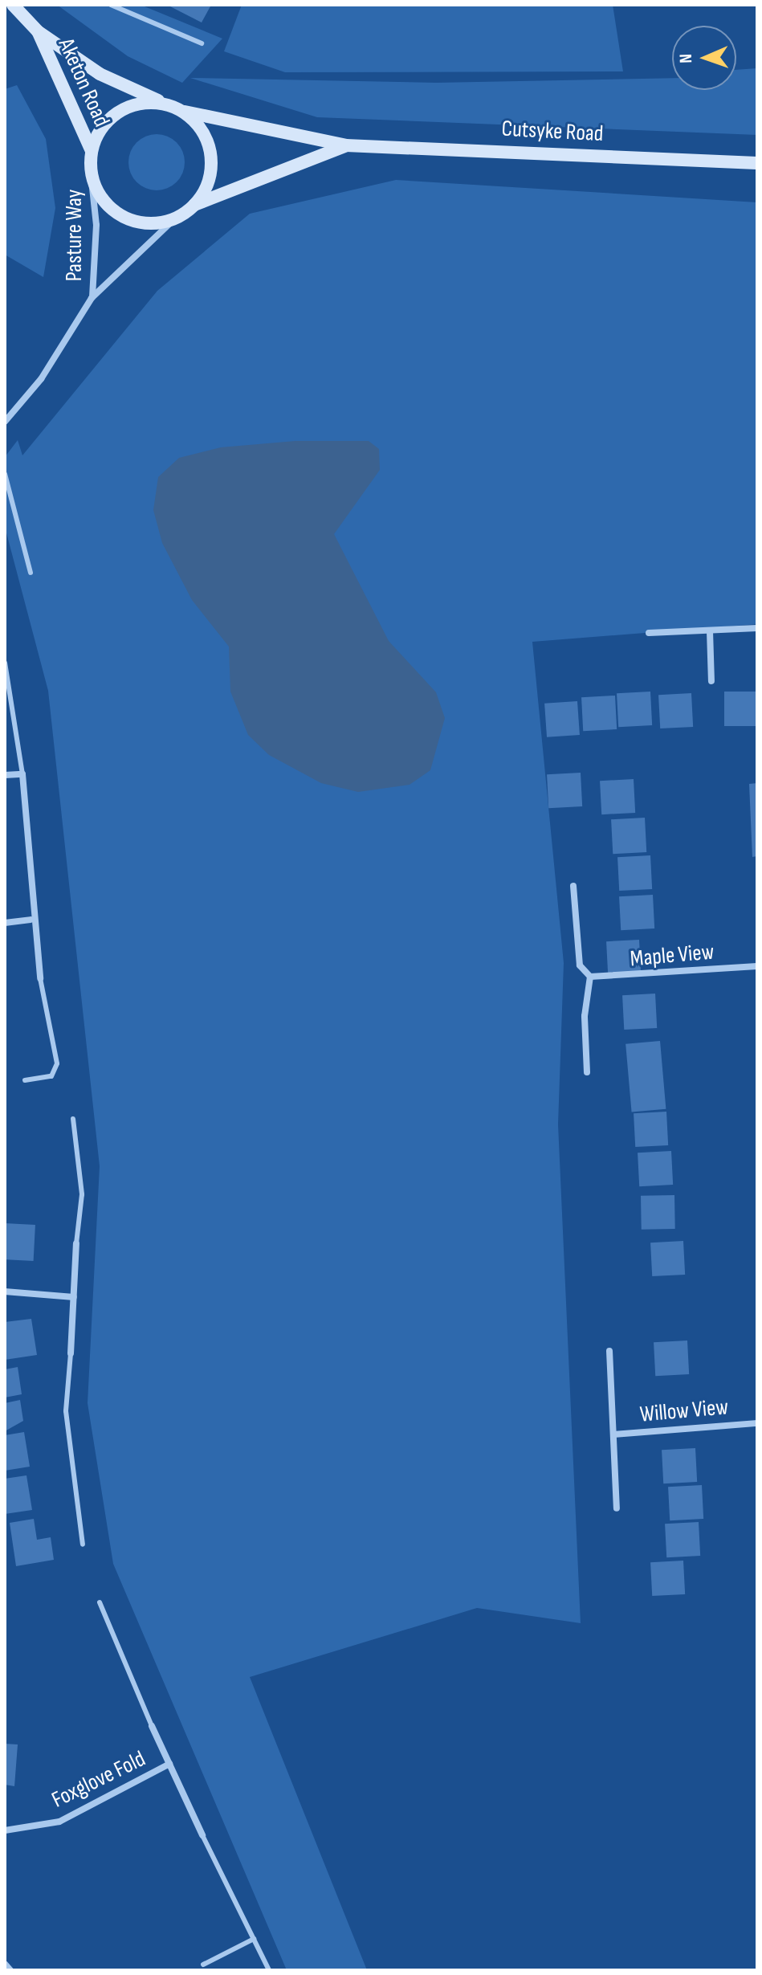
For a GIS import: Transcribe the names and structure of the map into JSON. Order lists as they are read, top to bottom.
{
  "streets": {
    "main road": ["Aketon Road", "Cutsyke Road"],
    "street": [
      "Pasture Way",
      "Maple View",
      "Willow View",
      "Foxglove Fold"
    ]
  },
  "crossings": [
    ["Aketon Road", "Cutsyke Road"],
    ["Aketon Road", "Pasture Way"],
    ["Cutsyke Road", "Pasture Way"]
  ],
  "north": "left"
}
